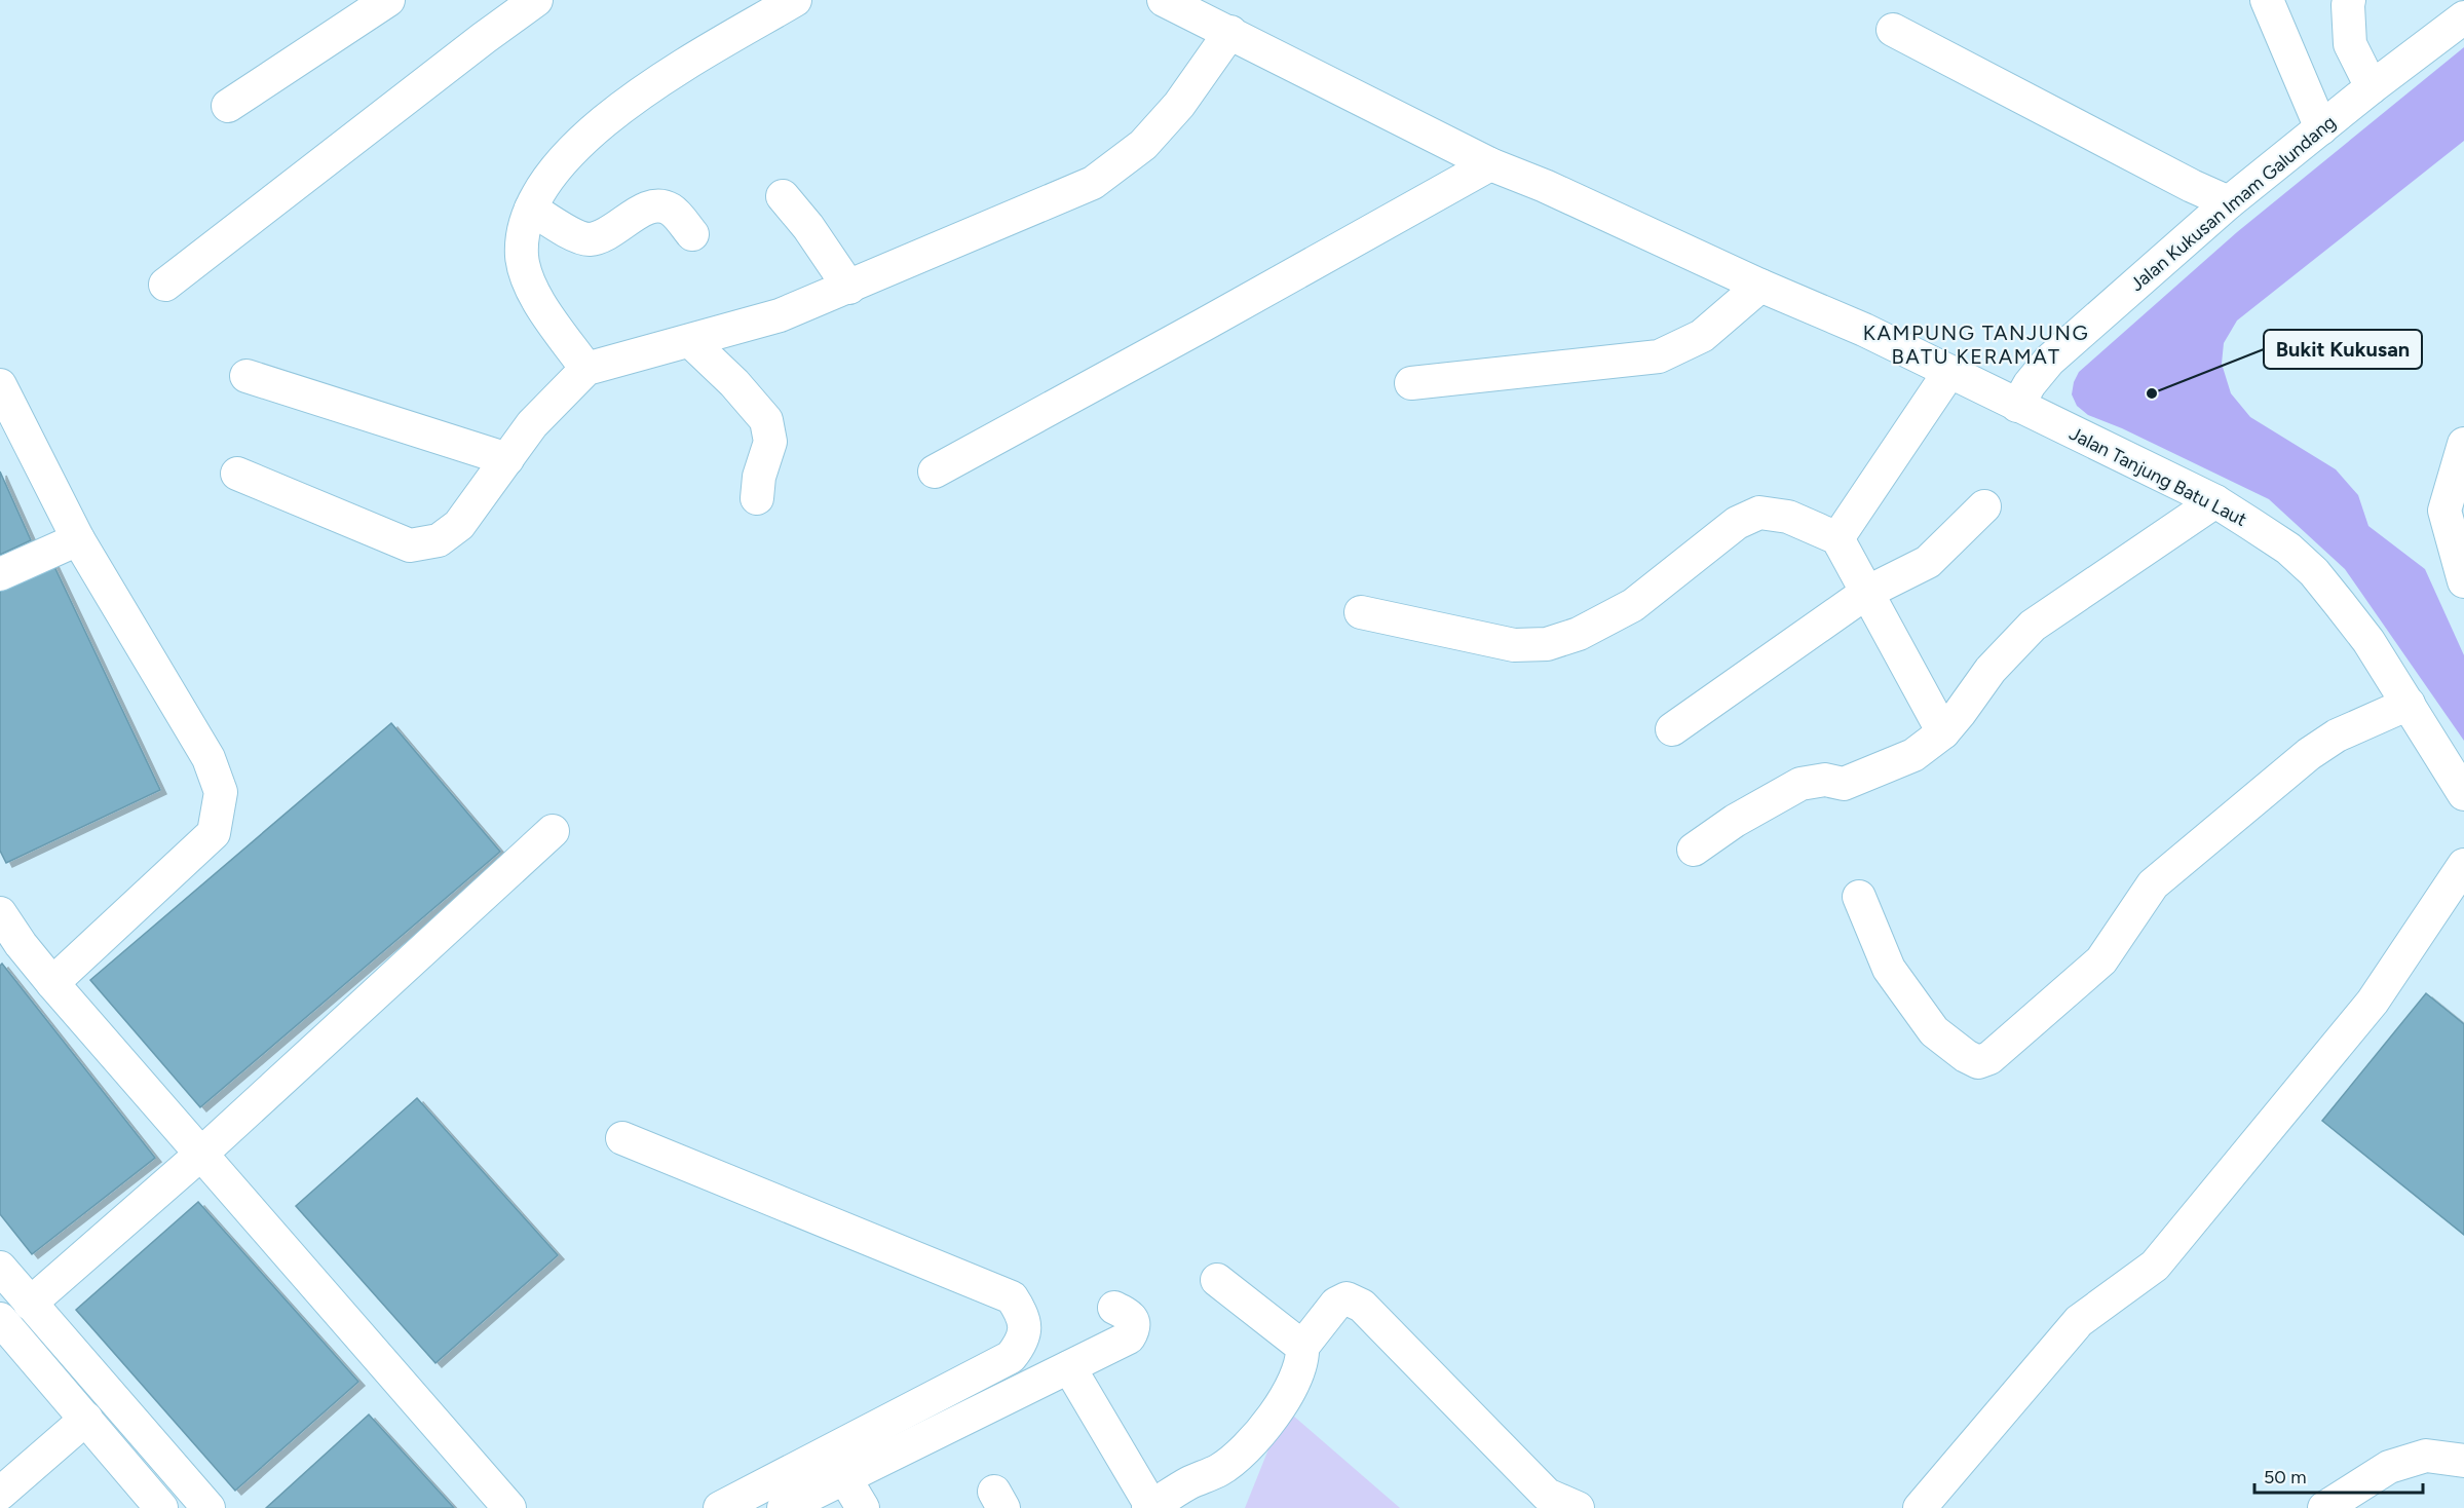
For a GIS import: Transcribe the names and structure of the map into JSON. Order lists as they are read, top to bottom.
{
  "streets": {
    "street": ["Jalan Kukusan Imam Galundang", "Jalan Tanjung Batu Laut"]
  },
  "crossings": [
    ["Jalan Kukusan Imam Galundang", "Jalan Tanjung Batu Laut"]
  ],
  "districts": ["KAMPUNG TANJUNG BATU KERAMAT"],
  "places": ["Bukit Kukusan"],
  "scale_bar": "50 m"
}
